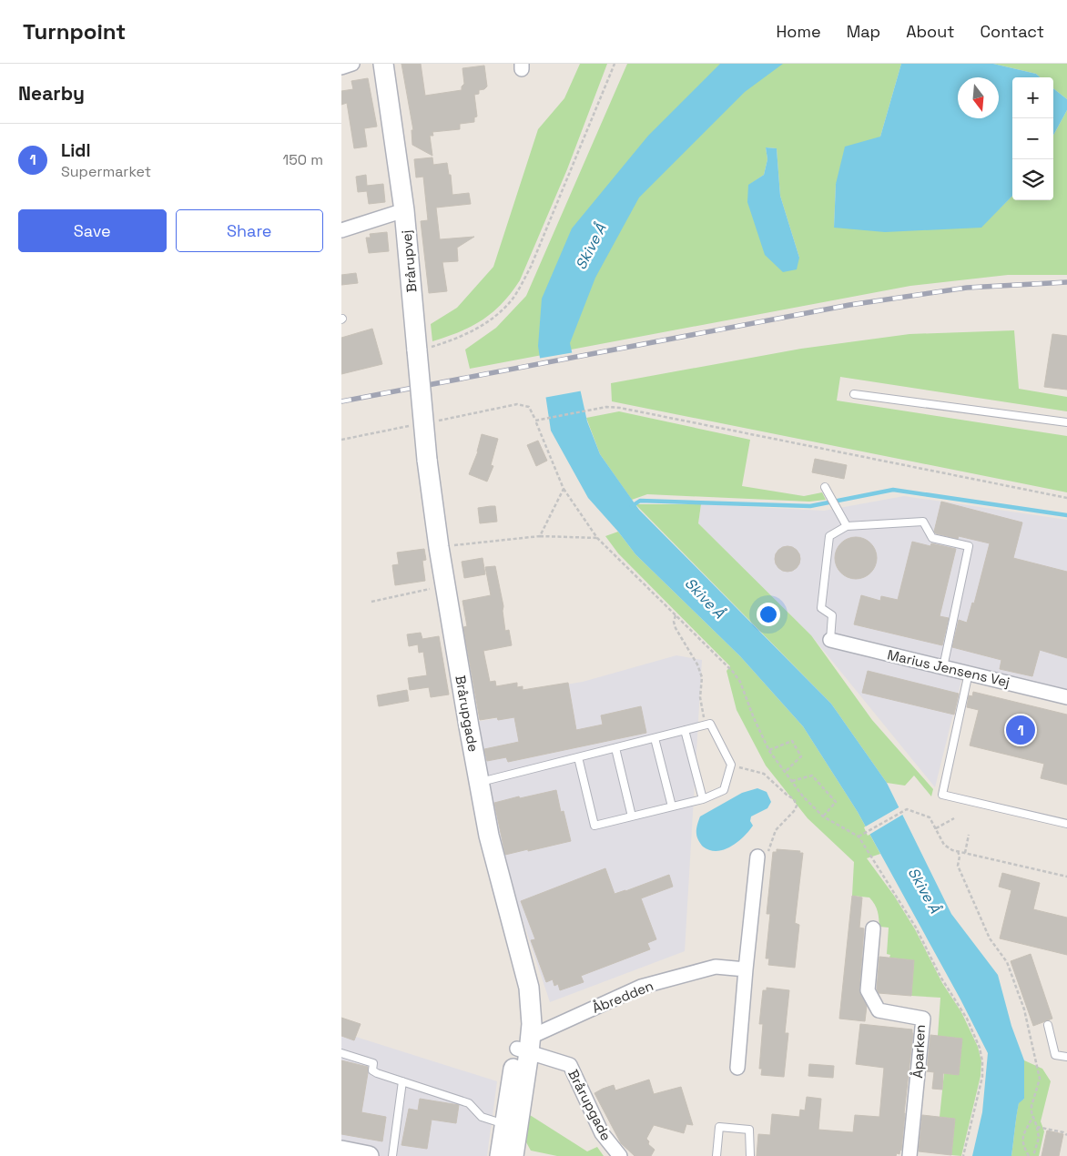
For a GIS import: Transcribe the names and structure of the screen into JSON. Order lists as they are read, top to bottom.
{
  "streets": {
    "street": [
      "Brårupvej",
      "Marius Jensens Vej",
      "Brårupgade",
      "Åbredden",
      "Åparken"
    ]
  },
  "crossings": [
    ["Brårupvej", "Brårupgade"],
    ["Brårupgade", "Åbredden"]
  ],
  "water": ["Skive Å"],
  "north": "bottom",
  "page": {
    "header": "Turnpoint",
    "nav": [
      "Home",
      "Map",
      "About",
      "Contact"
    ],
    "heading": "Nearby",
    "map_buttons": ["+", "−"],
    "list": [
      {
        "mark": "1",
        "name": "Lidl",
        "note": "Supermarket",
        "value": "150 m"
      }
    ],
    "buttons": ["Save", "Share"],
    "pins": "1"
  }
}
